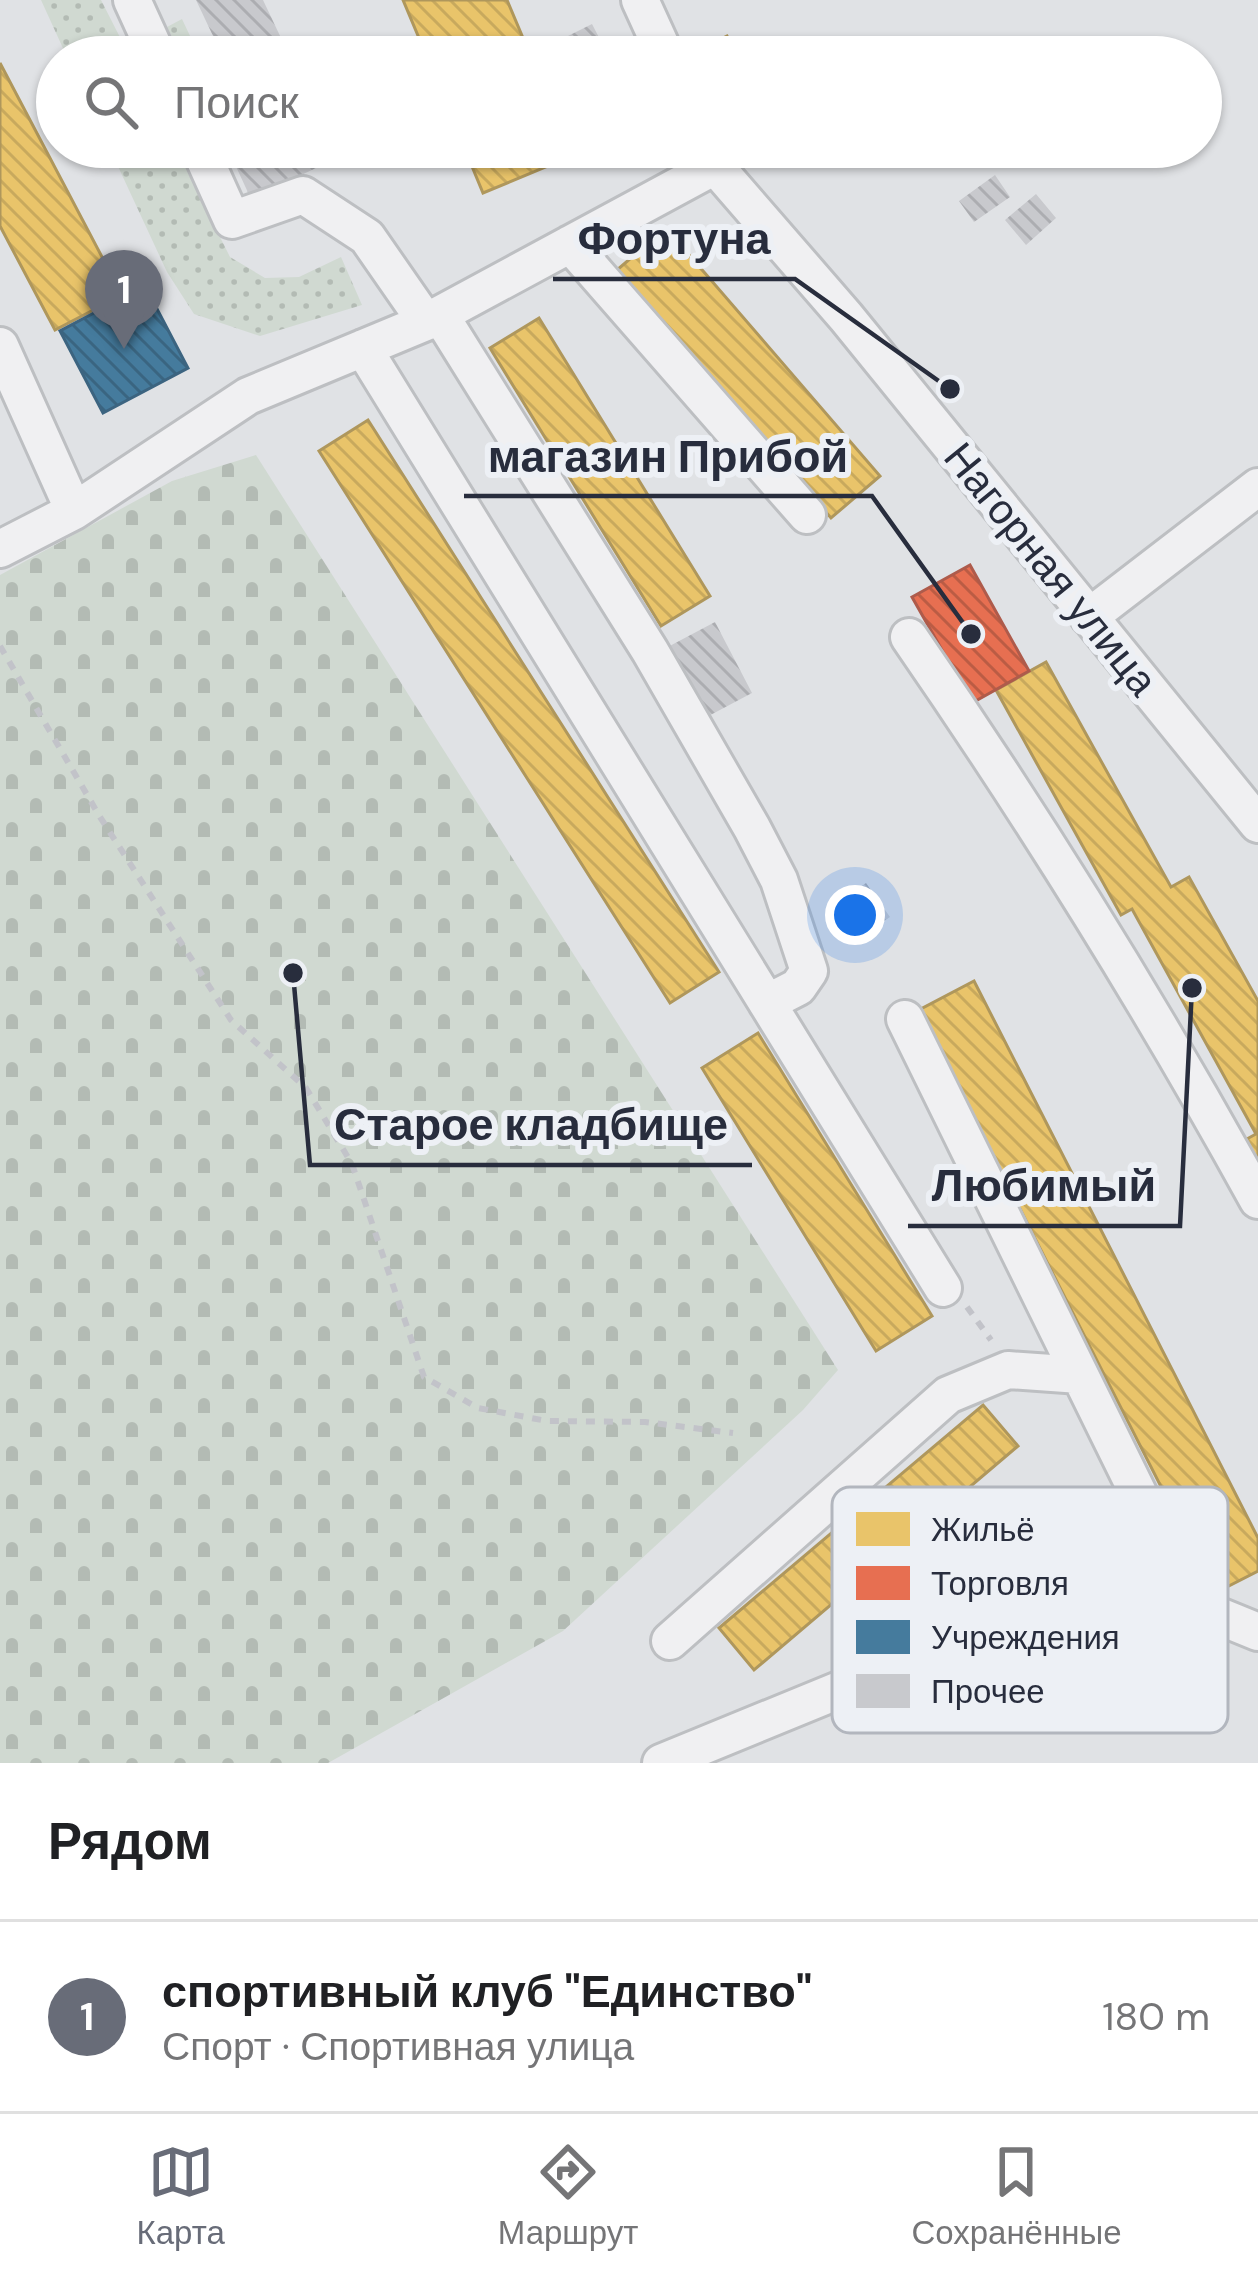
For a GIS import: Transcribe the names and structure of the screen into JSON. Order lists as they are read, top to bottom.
{
  "streets": {
    "street": ["Нагорная улица"]
  },
  "places": [
    "Фортуна",
    "магазин Прибой",
    "Старое кладбище",
    "Любимый"
  ],
  "legend": [
    "Жильё",
    "Торговля",
    "Учреждения",
    "Прочее"
  ],
  "page": {
    "search": "Поиск",
    "pins": "1",
    "heading": "Рядом",
    "list": [
      {
        "mark": "1",
        "name": "спортивный клуб \"Единство\"",
        "note": "Спорт · Спортивная улица",
        "value": "180 m"
      }
    ],
    "nav": ["Карта", "Маршрут", "Сохранённые"]
  }
}
